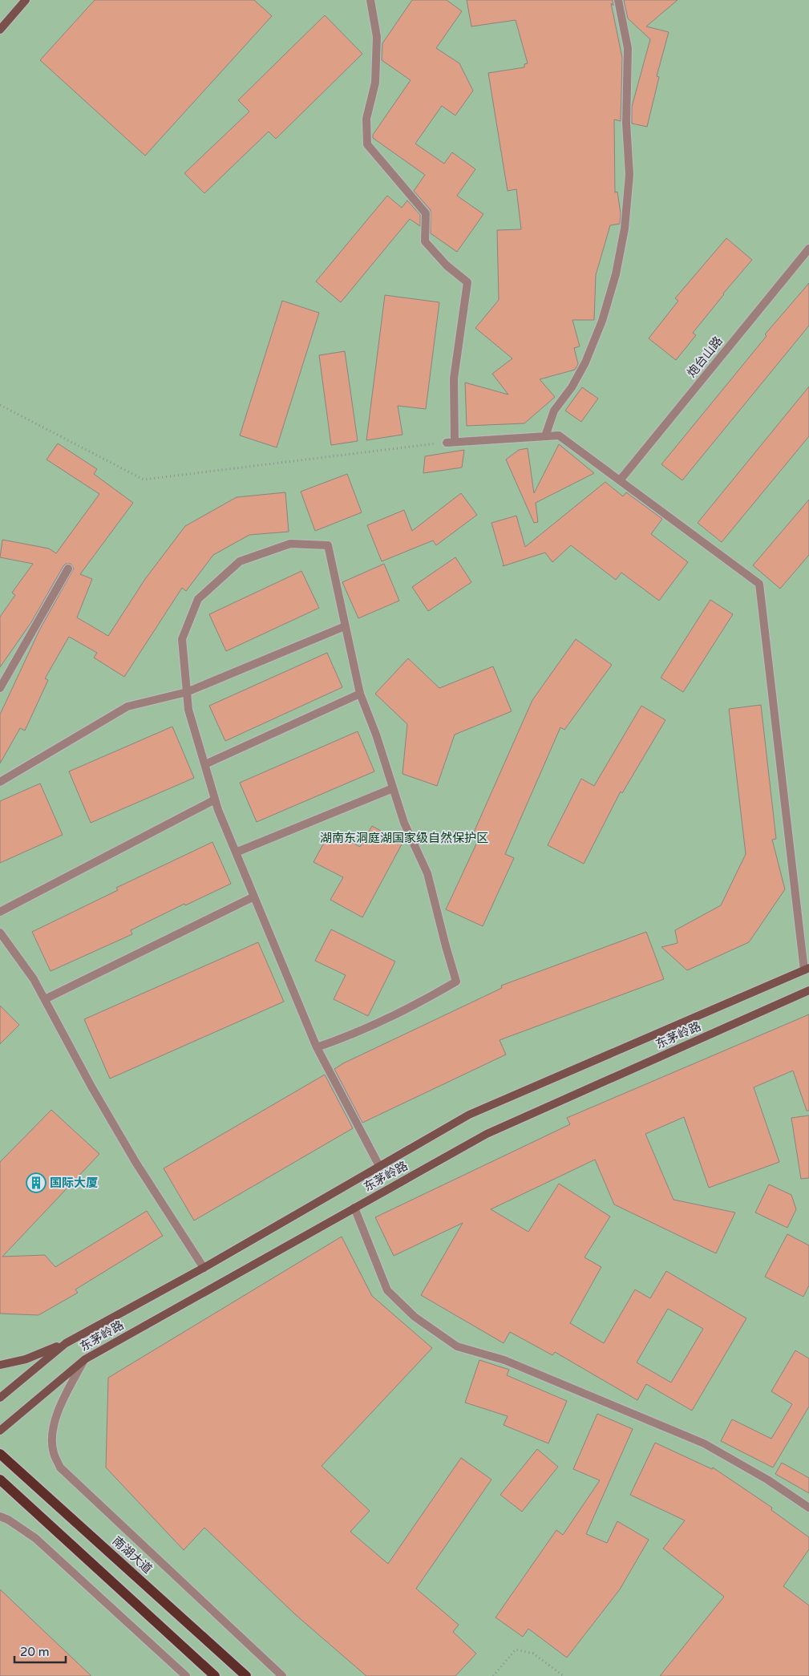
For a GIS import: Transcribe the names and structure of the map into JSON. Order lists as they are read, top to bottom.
{
  "streets": {
    "main road": ["东茅岭路", "南湖大道"],
    "street": ["炮台山路"]
  },
  "parks": ["湖南东洞庭湖国家级自然保护区"],
  "places": {
    "building": ["国际大厦"]
  },
  "scale_bar": "20 m"
}
